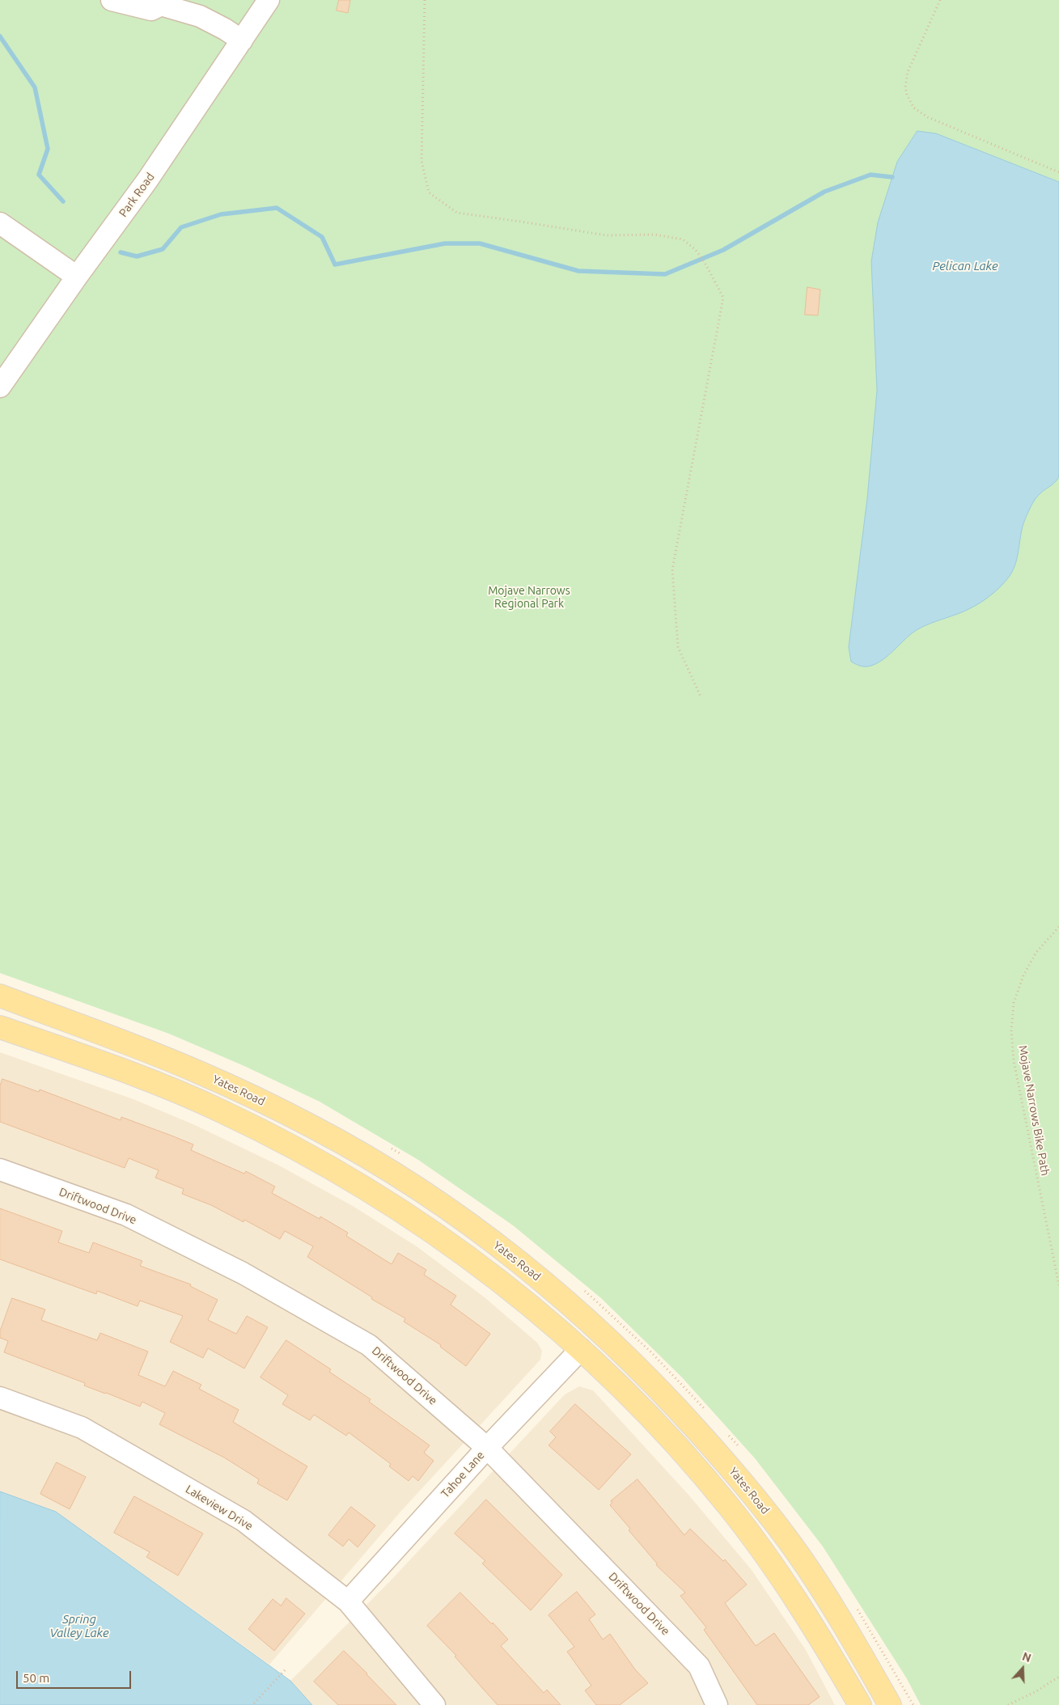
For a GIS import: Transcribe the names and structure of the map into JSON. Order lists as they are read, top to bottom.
{
  "streets": {
    "main road": ["Yates Road"],
    "street": [
      "Park Road",
      "Driftwood Drive",
      "Tahoe Lane",
      "Lakeview Drive"
    ],
    "path": ["Mojave Narrows Bike Path"]
  },
  "crossings": [
    ["Driftwood Drive", "Tahoe Lane"],
    ["Tahoe Lane", "Lakeview Drive"]
  ],
  "water": ["Pelican Lake", "Spring Valley Lake"],
  "parks": ["Mojave Narrows Regional Park"],
  "scale_bar": "50 m",
  "north": "top"
}
